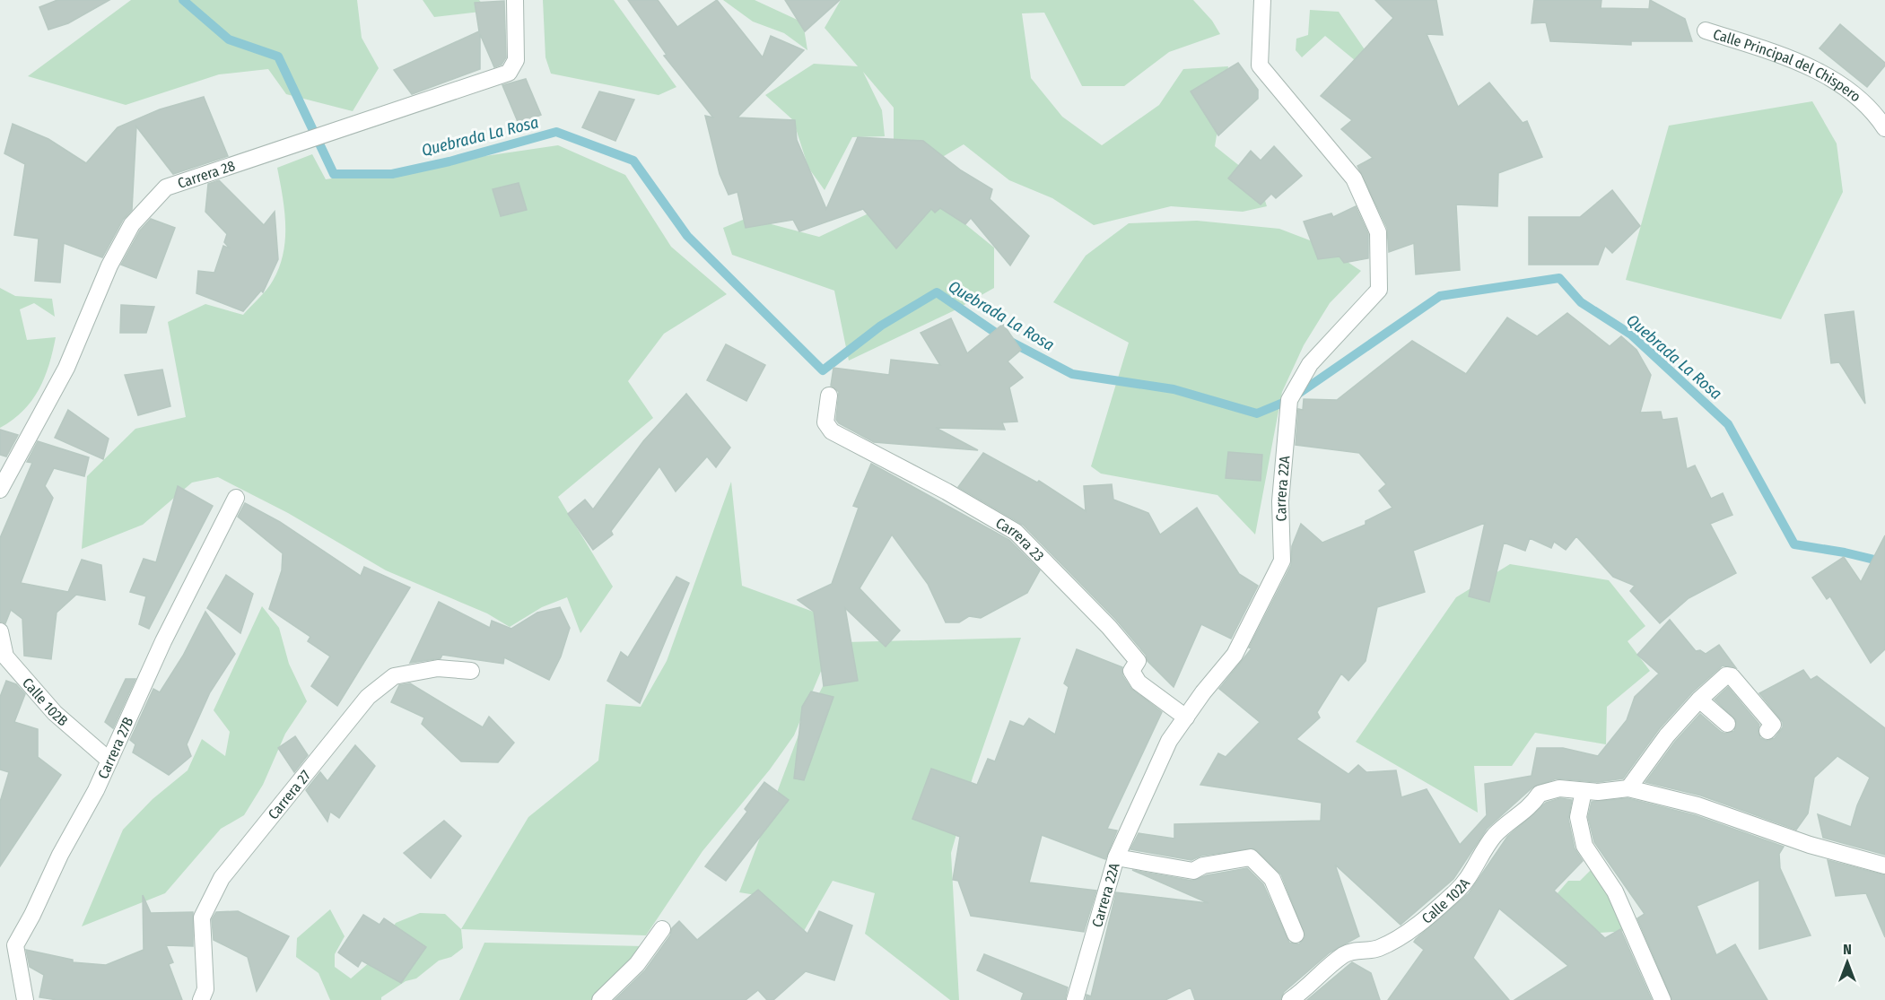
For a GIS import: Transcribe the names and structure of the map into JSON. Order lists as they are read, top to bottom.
{
  "streets": {
    "street": [
      "Calle Principal del Chispero",
      "Carrera 28",
      "Carrera 22A",
      "Carrera 23",
      "Calle 102B",
      "Carrera 27B",
      "Carrera 27",
      "Calle 102A"
    ]
  },
  "crossings": [
    ["Carrera 22A", "Carrera 23"],
    ["Calle 102B", "Carrera 27B"]
  ],
  "water": ["Quebrada La Rosa"],
  "north": "top"
}
